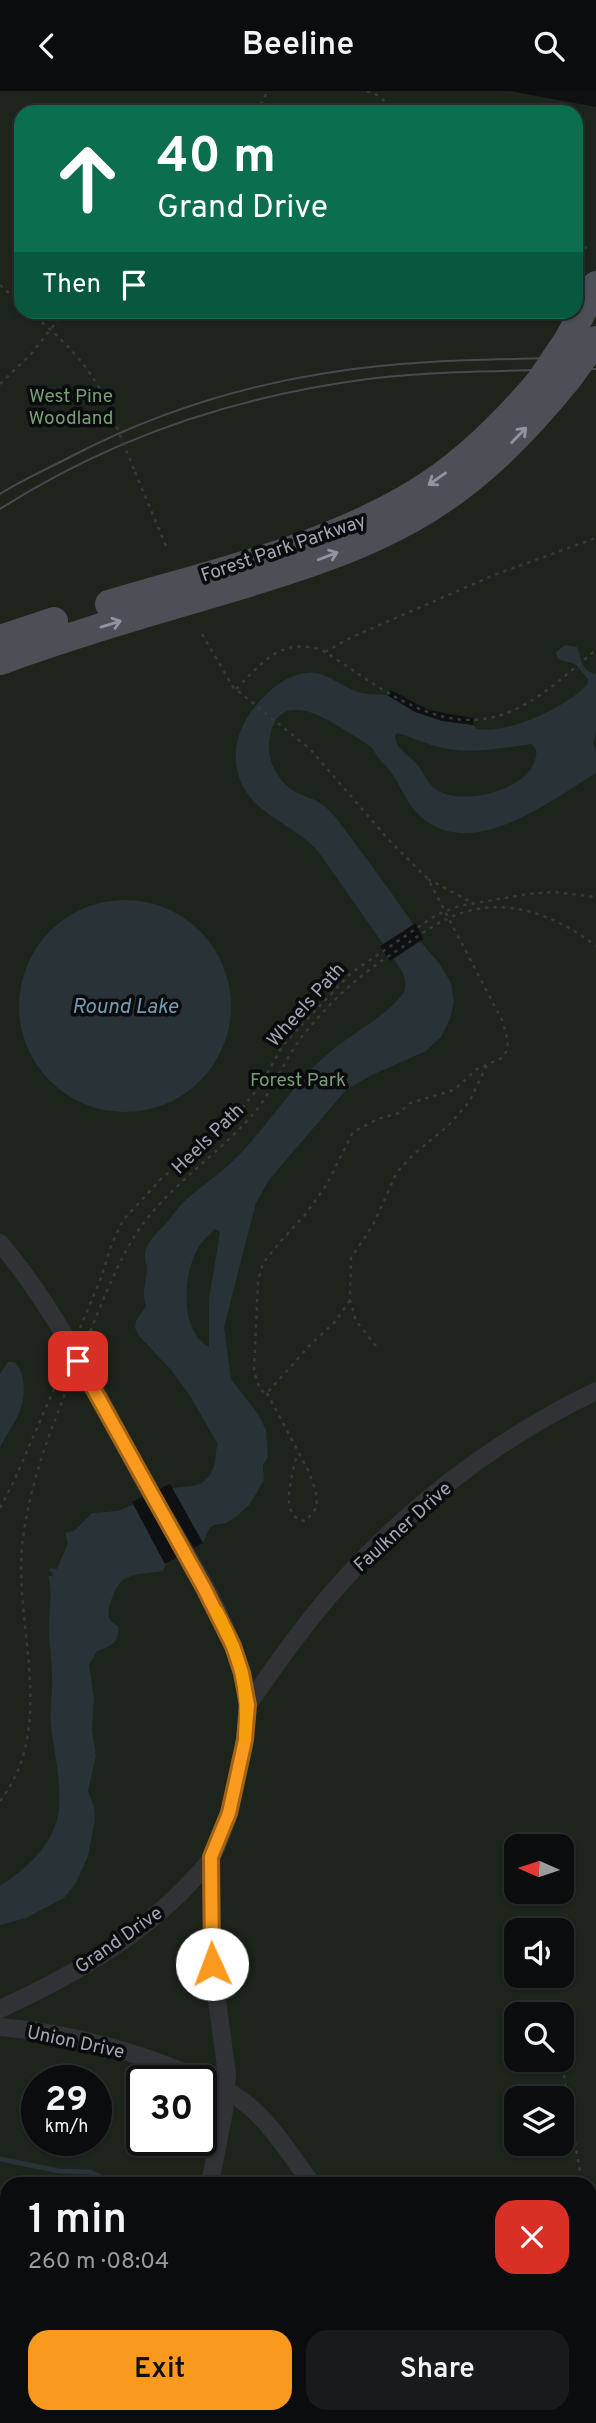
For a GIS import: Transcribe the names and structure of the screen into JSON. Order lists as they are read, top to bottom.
{
  "streets": {
    "main road": ["Forest Park Parkway"],
    "street": ["Faulkner Drive", "Grand Drive", "Union Drive"],
    "path": ["Wheels Path", "Heels Path"]
  },
  "crossings": [
    ["Faulkner Drive", "Grand Drive"]
  ],
  "water": ["Round Lake"],
  "parks": ["West Pine Woodland", "Forest Park"],
  "north": "left",
  "page": {
    "header": "Beeline",
    "turn": ["40 m", "Grand Drive"],
    "then": "Then",
    "speed": "29 km/h",
    "limit": "30",
    "heading": ["1 min", "260 m · 08:04"],
    "buttons": ["Exit", "Share"]
  }
}
